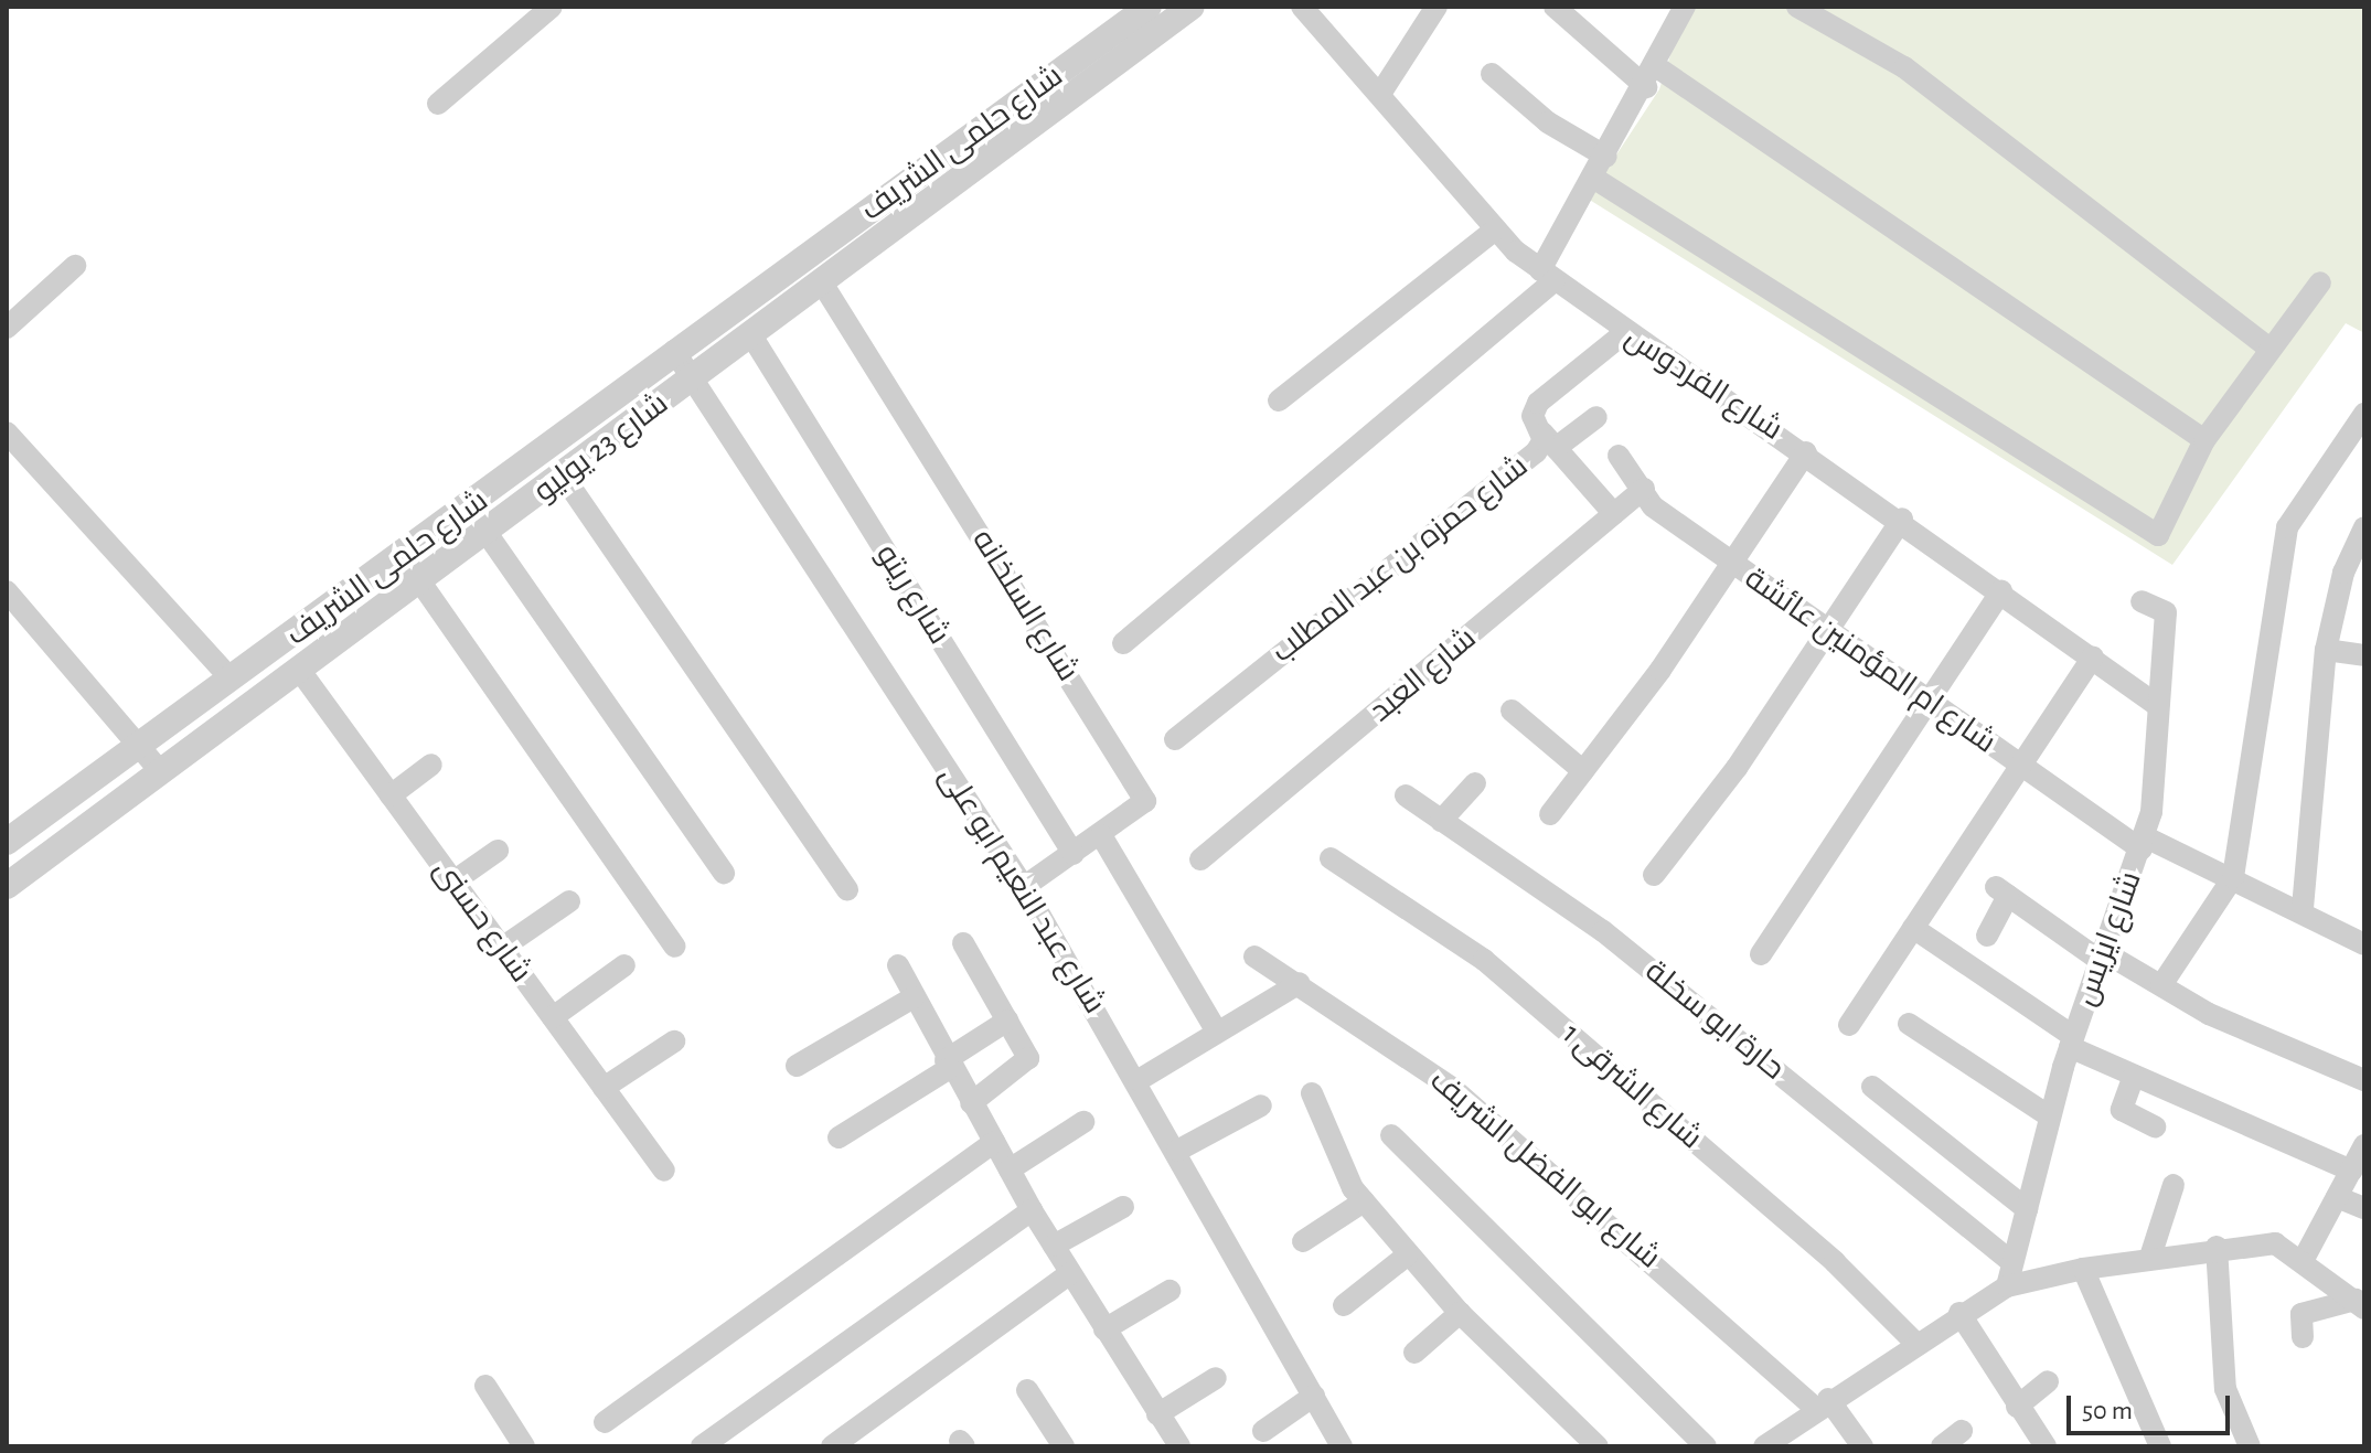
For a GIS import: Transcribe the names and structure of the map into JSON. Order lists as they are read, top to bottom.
{
  "streets": {
    "street": [
      "شارع حلمى الشريف",
      "شارع الفردوس",
      "شارع 23 يوليو",
      "شارع حمزه بن عبد المطلب",
      "شارع ريتو",
      "شارع السلخانه",
      "شارع ام المؤمنين عائشة",
      "شارع العبد",
      "شارع عبد النعيم ابو على",
      "شارع حسنى",
      "شارع ايزيس",
      "حارة ابو سخلة",
      "شارع الشرقى 1",
      "شارع ابو الفضل الشريف"
    ]
  },
  "crossings": [
    ["شارع حلمى الشريف", "شارع عبد النعيم ابو على"],
    ["شارع الفردوس", "شارع حمزه بن عبد المطلب"],
    ["شارع الفردوس", "شارع ايزيس"],
    ["شارع 23 يوليو", "شارع ريتو"],
    ["شارع 23 يوليو", "شارع السلخانه"],
    ["شارع 23 يوليو", "شارع عبد النعيم ابو على"],
    ["شارع 23 يوليو", "شارع حسنى"],
    ["شارع ريتو", "شارع السلخانه"],
    ["شارع السلخانه", "شارع عبد النعيم ابو على"],
    ["شارع ام المؤمنين عائشة", "شارع العبد"],
    ["شارع ام المؤمنين عائشة", "شارع ايزيس"],
    ["شارع ايزيس", "حارة ابو سخلة"]
  ],
  "scale_bar": "50 m"
}
